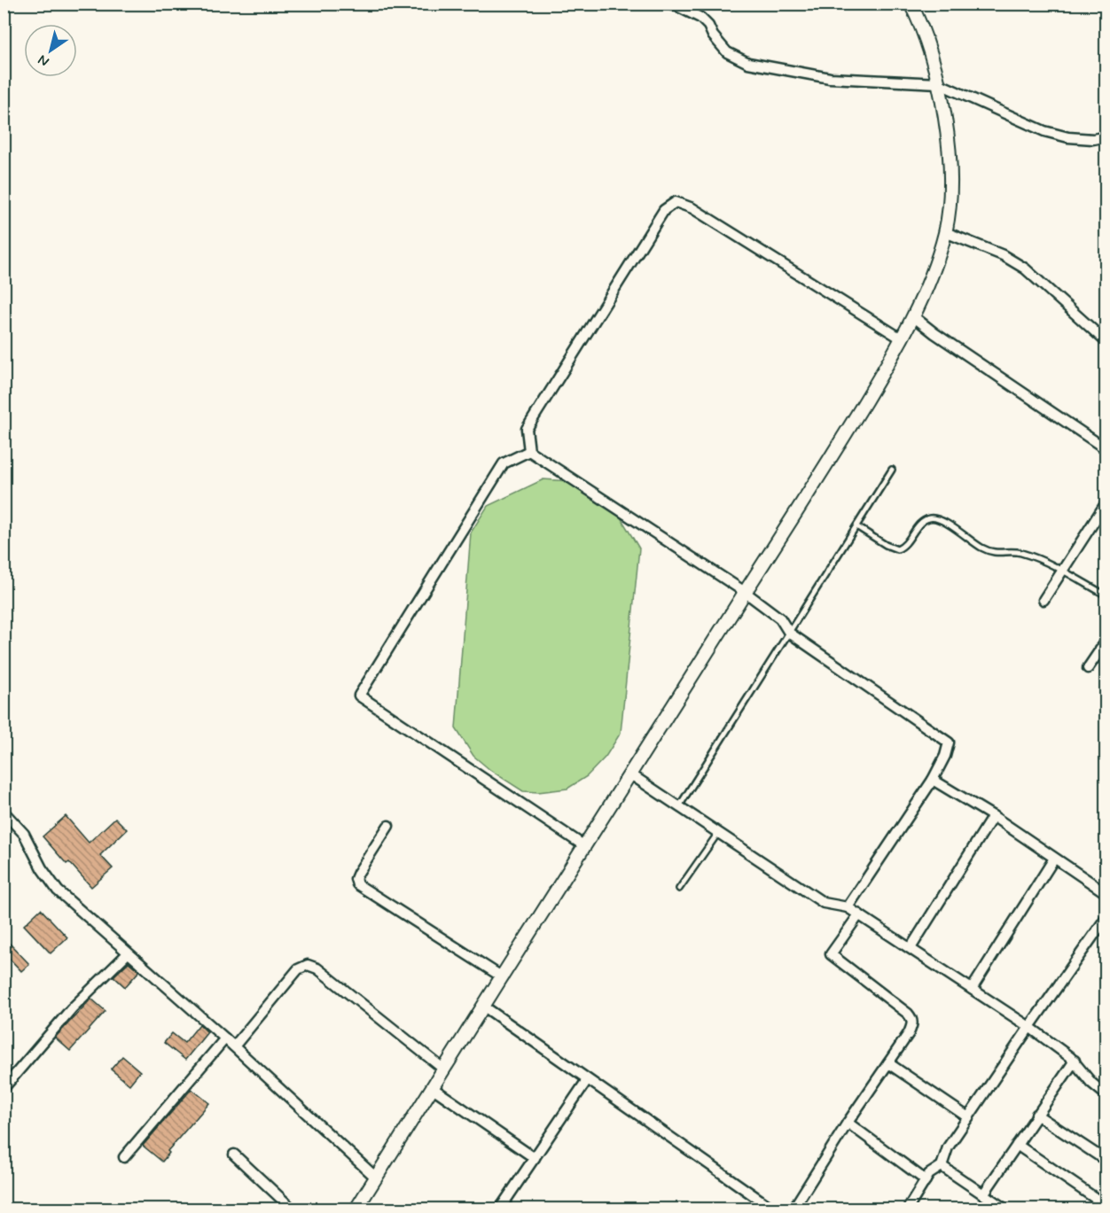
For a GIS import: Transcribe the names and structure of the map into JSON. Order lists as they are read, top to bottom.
{
  "north": "bottom left"
}
